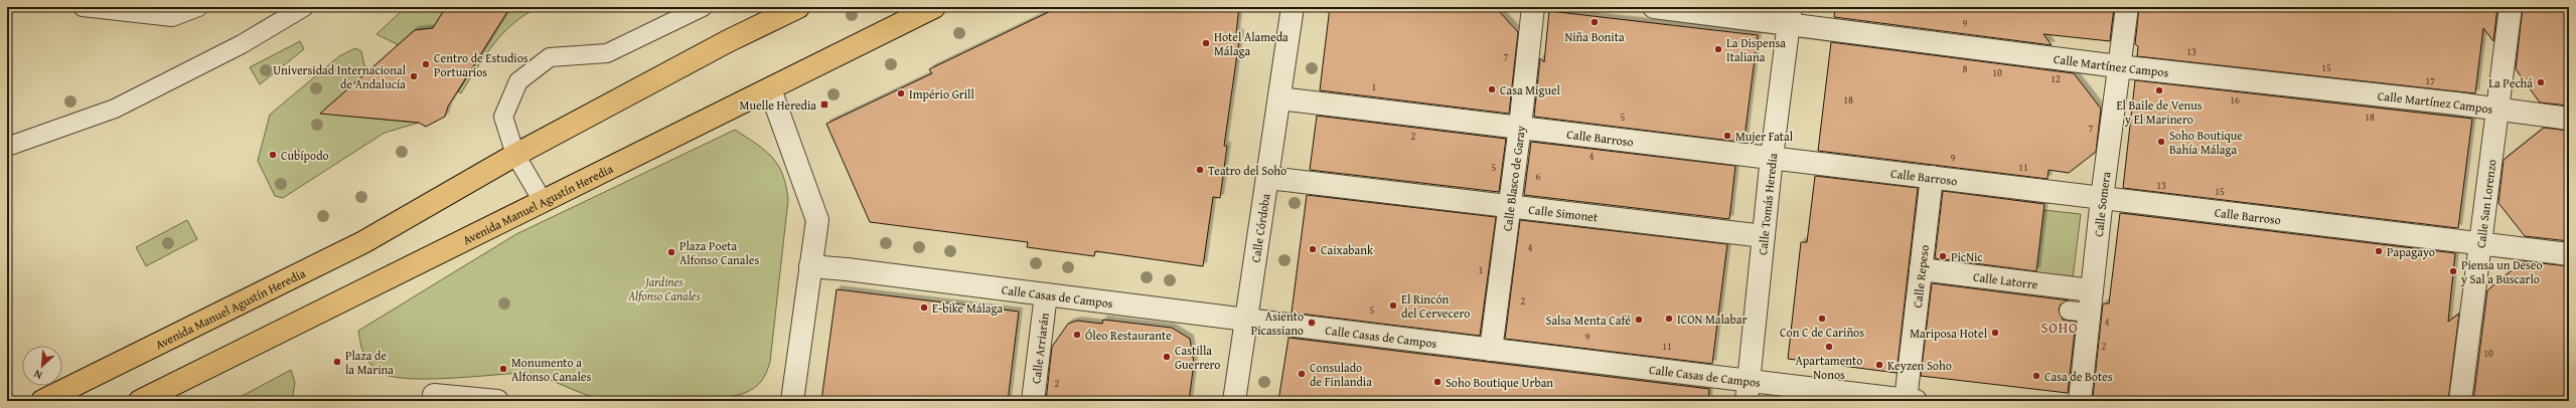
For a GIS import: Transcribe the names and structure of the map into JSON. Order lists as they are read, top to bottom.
{
  "streets": {
    "main road": ["Avenida Manuel Agustín Heredia"],
    "street": [
      "Calle Martínez Campos",
      "Calle Barroso",
      "Calle Blasco de Garay",
      "Calle Tomás Heredia",
      "Calle Somera",
      "Calle San Lorenzo",
      "Calle Simonet",
      "Calle Córdoba",
      "Calle Repeso",
      "Calle Latorre",
      "Calle Casas de Campos",
      "Calle Arriarán"
    ]
  },
  "crossings": [
    ["Calle Martínez Campos", "Calle Tomás Heredia"],
    ["Calle Martínez Campos", "Calle Somera"],
    ["Calle Martínez Campos", "Calle San Lorenzo"],
    ["Calle Barroso", "Calle Blasco de Garay"],
    ["Calle Barroso", "Calle Tomás Heredia"],
    ["Calle Barroso", "Calle Somera"],
    ["Calle Barroso", "Calle San Lorenzo"],
    ["Calle Barroso", "Calle Córdoba"],
    ["Calle Barroso", "Calle Repeso"],
    ["Calle Blasco de Garay", "Calle Simonet"],
    ["Calle Blasco de Garay", "Calle Casas de Campos"],
    ["Calle Tomás Heredia", "Calle Simonet"],
    ["Calle Tomás Heredia", "Calle Casas de Campos"],
    ["Calle Somera", "Calle Latorre"],
    ["Calle Simonet", "Calle Córdoba"],
    ["Calle Córdoba", "Calle Casas de Campos"],
    ["Calle Repeso", "Calle Latorre"],
    ["Calle Repeso", "Calle Casas de Campos"],
    ["Calle Casas de Campos", "Calle Arriarán"]
  ],
  "districts": ["SOHO"],
  "parks": ["Jardines Alfonso Canales"],
  "places": {
    "other": [
      "Niña Bonita",
      "Hotel Alameda Málaga",
      "La Dispensa Italiana",
      "Centro de Estudios Portuarios",
      "Universidad Internacional de Andalucía",
      "La Pechá",
      "Casa Miguel",
      "El Baile de Venus y El Marinero",
      "Império Grill",
      "Mujer Fatal",
      "Soho Boutique Bahía Málaga",
      "Cubípodo",
      "Teatro del Soho",
      "Caixabank",
      "Papagayo",
      "Plaza Poeta Alfonso Canales",
      "PicNic",
      "Piensa un Deseo y Sal a Buscarlo",
      "El Rincón del Cervecero",
      "E-bike Málaga",
      "ICON Malabar",
      "Con C de Cariños",
      "Salsa Menta Café",
      "Asiento Picassiano",
      "Mariposa Hotel",
      "Óleo Restaurante",
      "Apartamento Nonos",
      "Castilla Guerrero",
      "Plaza de la Marina",
      "Keyzen Soho",
      "Monumento a Alfonso Canales",
      "Consulado de Finlandia",
      "Casa de Botes",
      "Soho Boutique Urban"
    ],
    "transit": ["Muelle Heredia"]
  },
  "house_numbers": [
    "9",
    "13",
    "7",
    "15",
    "8",
    "10",
    "12",
    "17",
    "1",
    "18",
    "16",
    "5",
    "18",
    "7",
    "2",
    "4",
    "9",
    "5",
    "11",
    "6",
    "13",
    "15",
    "4",
    "1",
    "2",
    "5",
    "4",
    "9",
    "11",
    "2",
    "10",
    "2"
  ],
  "north": "bottom left"
}
